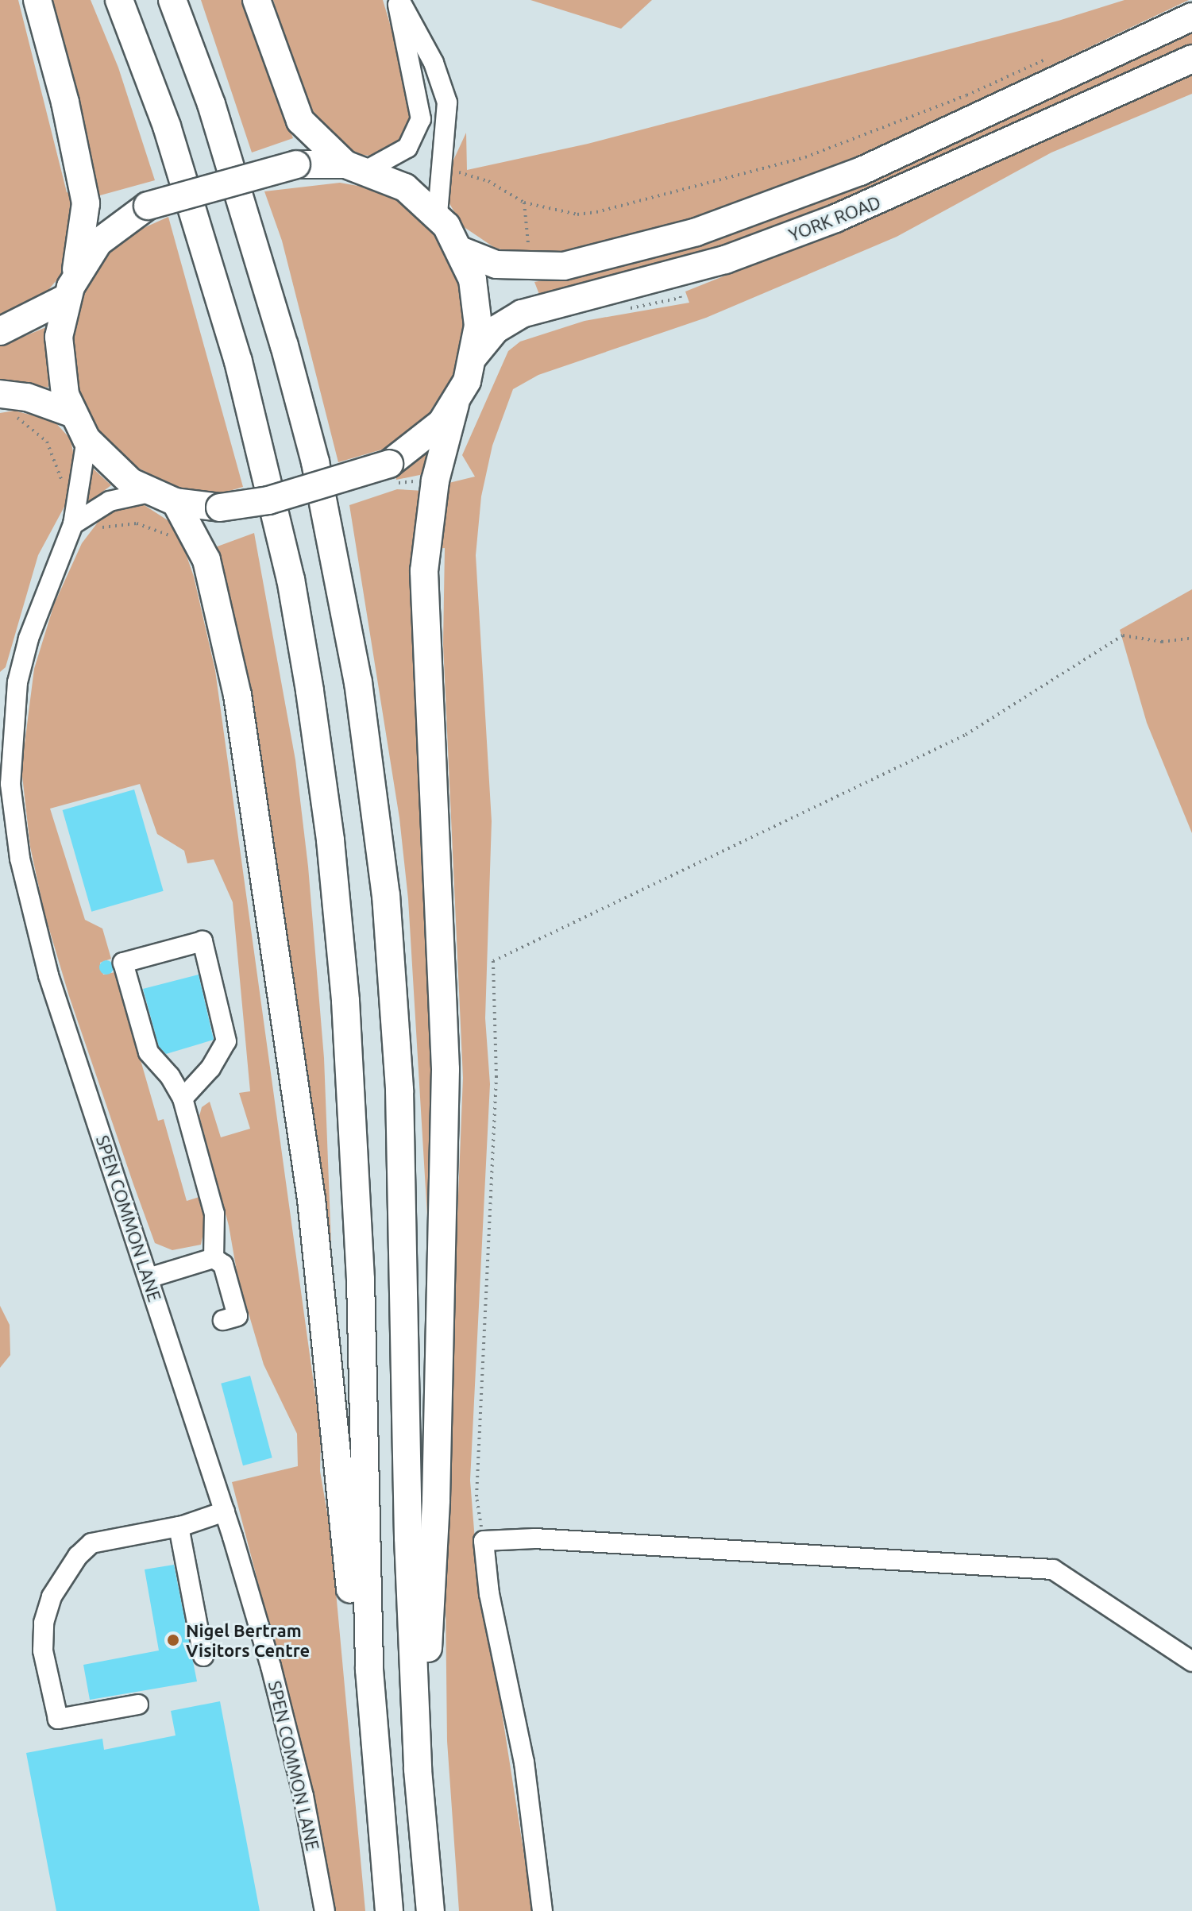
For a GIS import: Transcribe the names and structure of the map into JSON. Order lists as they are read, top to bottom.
{
  "streets": {
    "highway": ["YORK ROAD"],
    "street": ["SPEN COMMON LANE"]
  },
  "places": ["Nigel Bertram Visitors Centre"]
}
